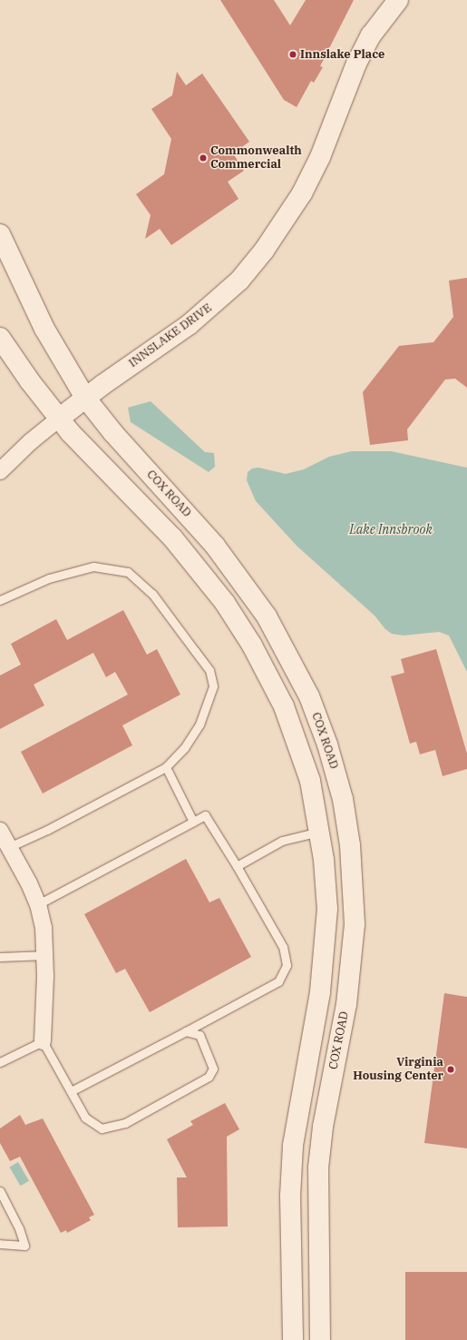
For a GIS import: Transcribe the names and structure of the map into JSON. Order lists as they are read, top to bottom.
{
  "streets": {
    "main road": ["INNSLAKE DRIVE", "COX ROAD"]
  },
  "crossings": [
    ["INNSLAKE DRIVE", "COX ROAD"]
  ],
  "water": ["Lake Innsbrook"],
  "places": ["Innslake Place", "Commonwealth Commercial", "Virginia Housing Center"]
}
